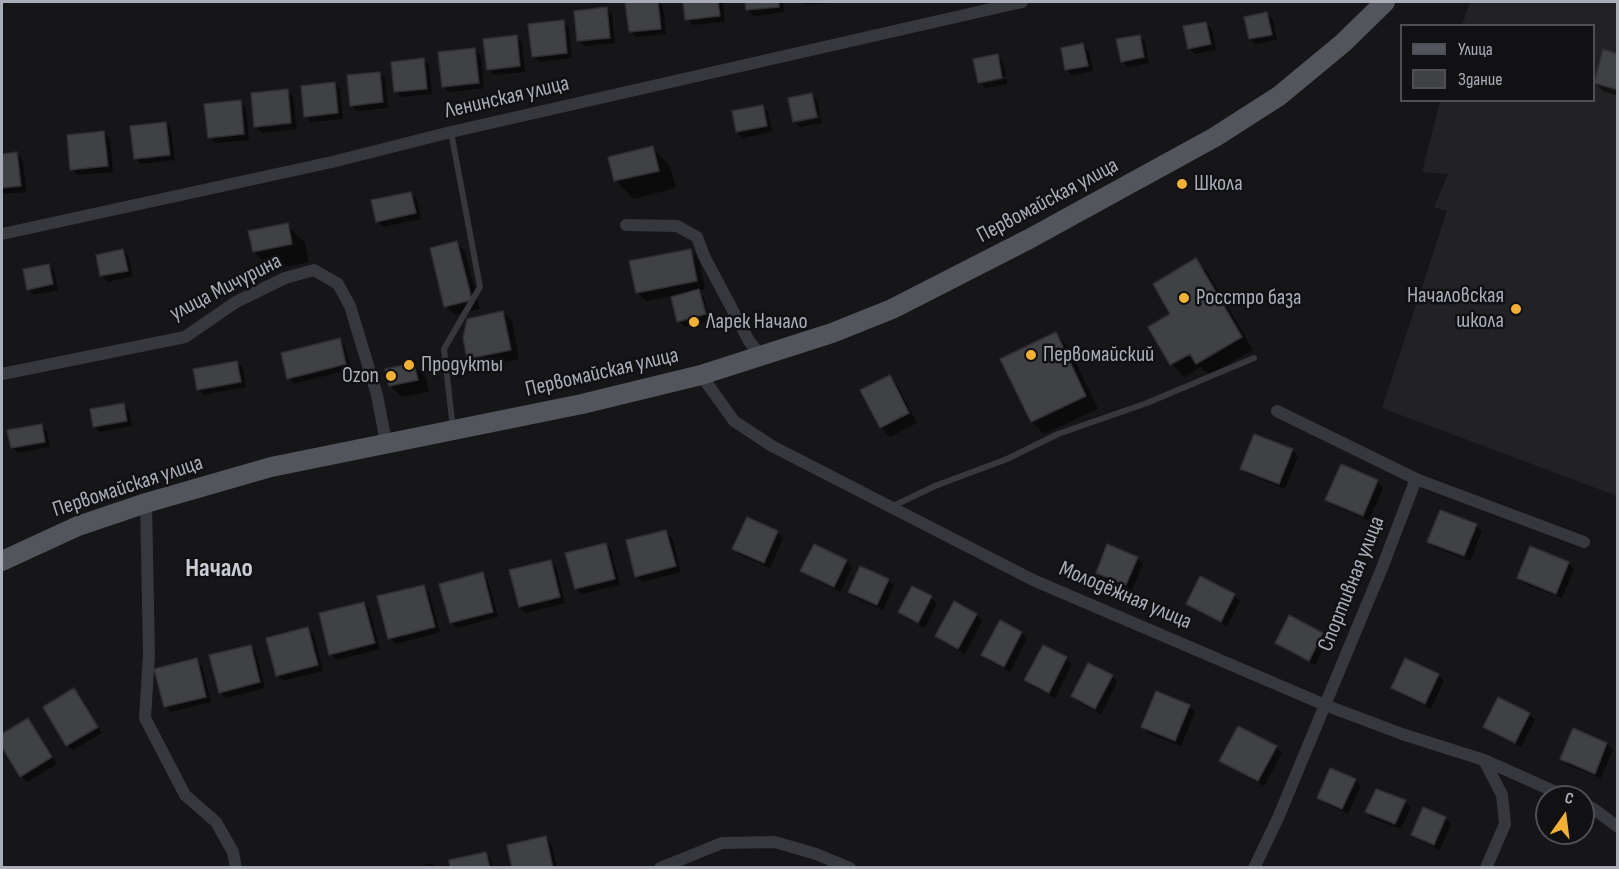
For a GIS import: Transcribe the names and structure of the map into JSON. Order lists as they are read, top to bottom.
{
  "streets": {
    "main road": ["Первомайская улица"],
    "street": [
      "Ленинская улица",
      "улица Мичурина",
      "Спортивная улица",
      "Молодёжная улица"
    ]
  },
  "crossings": [
    ["Первомайская улица", "улица Мичурина"],
    ["Первомайская улица", "Молодёжная улица"],
    ["Спортивная улица", "Молодёжная улица"]
  ],
  "districts": ["Начало"],
  "places": [
    "Школа",
    "Росстро база",
    "Началовская школа",
    "Ларек Начало",
    "Первомайский",
    "Продукты",
    "Ozon"
  ],
  "legend": ["Улица", "Здание"],
  "north": "top"
}
